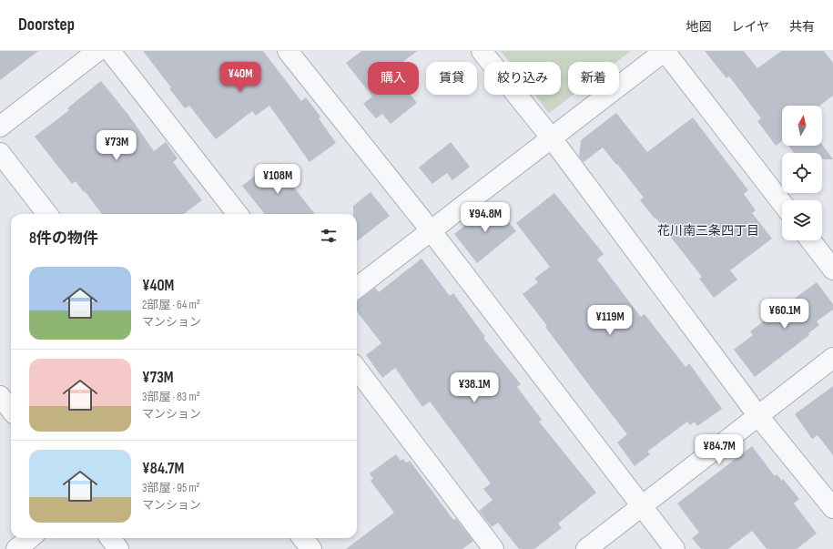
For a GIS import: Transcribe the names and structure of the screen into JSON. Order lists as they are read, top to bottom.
{
  "districts": ["花川南三条四丁目"],
  "north": "top",
  "page": {
    "header": "Doorstep",
    "nav": ["地図", "レイヤ", "共有"],
    "price": [
      "¥40M",
      "¥73M",
      "¥108M",
      "¥94.8M",
      "¥60.1M",
      "¥119M",
      "¥38.1M",
      "¥84.7M"
    ],
    "chip": [
      "購入",
      "賃貸",
      "絞り込み",
      "新着"
    ],
    "heading": "8件の物件",
    "list": [
      {
        "name": "¥40M",
        "note": "2部屋 · 64 m² · マンション"
      },
      {
        "name": "¥73M",
        "note": "3部屋 · 83 m² · マンション"
      },
      {
        "name": "¥84.7M",
        "note": "3部屋 · 95 m² · マンション"
      }
    ]
  }
}
